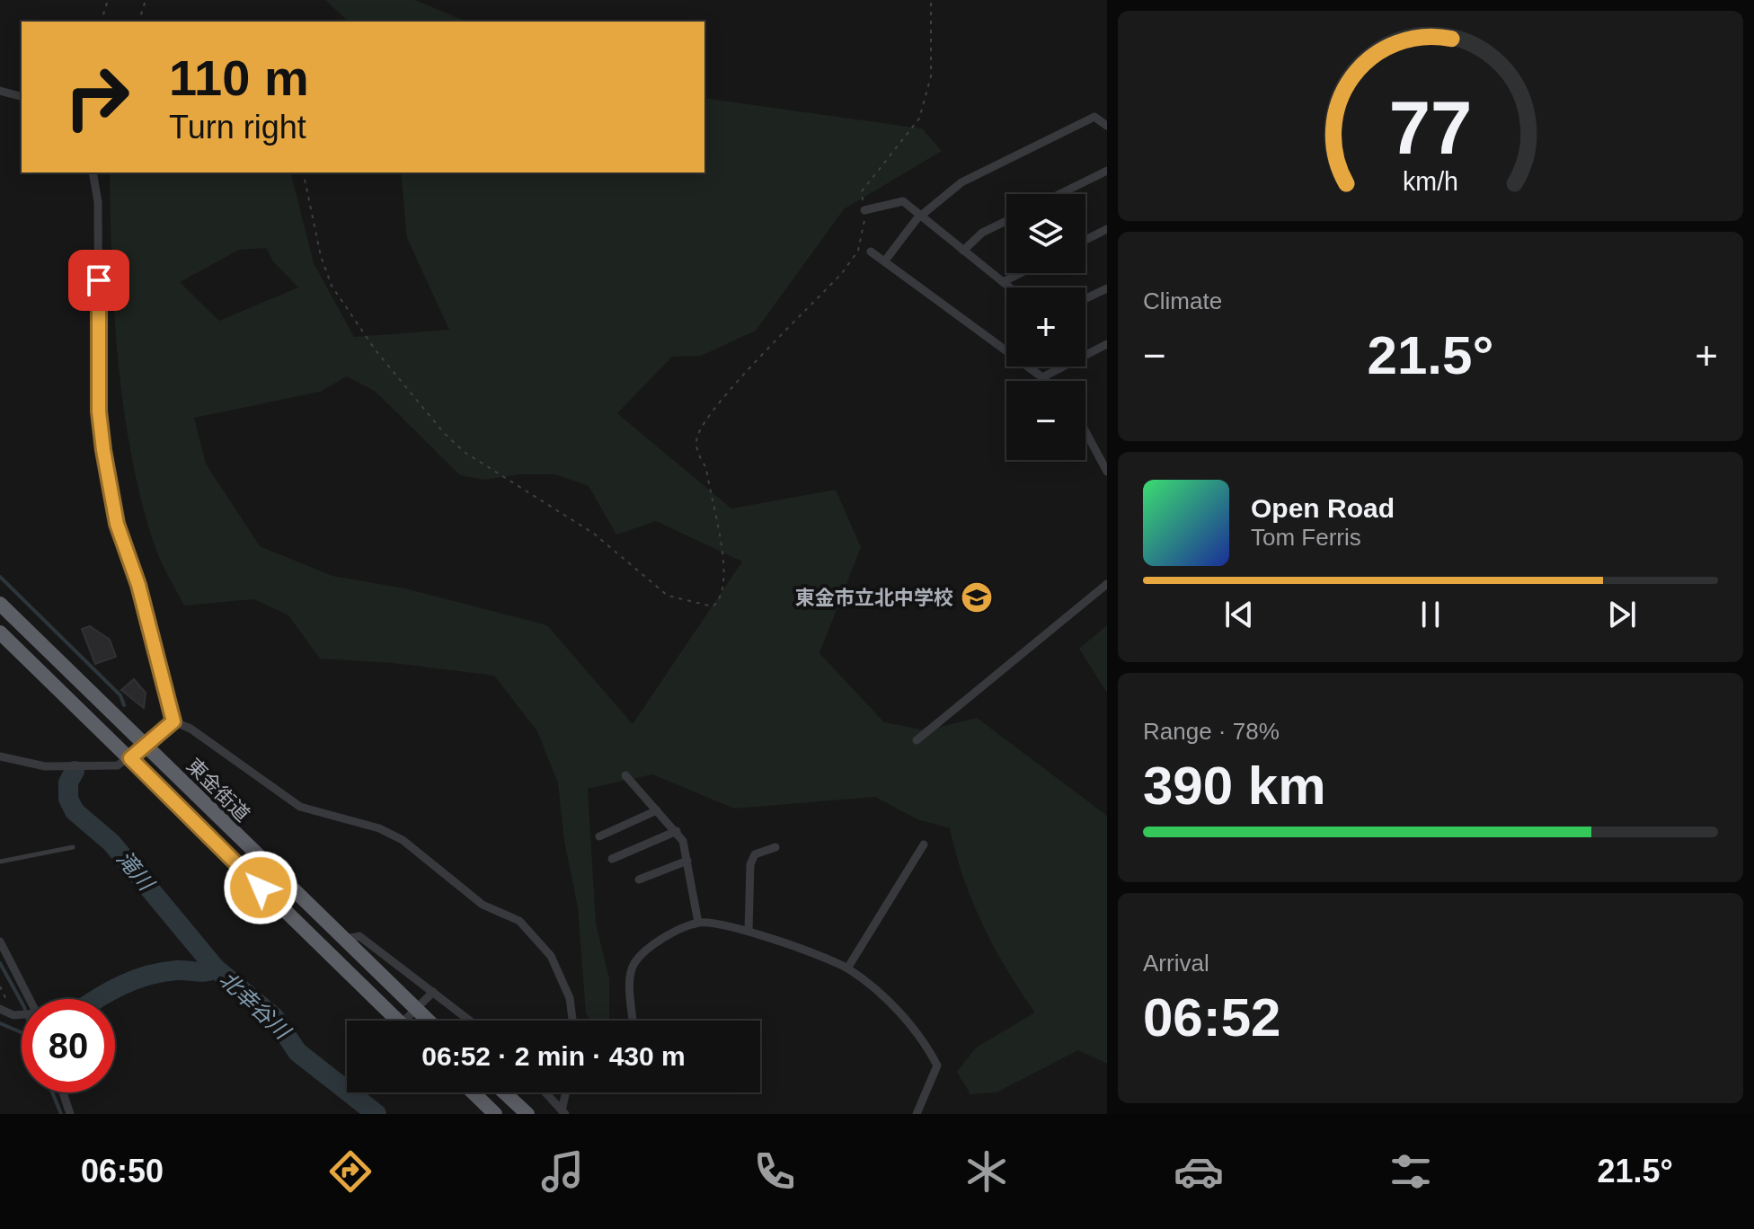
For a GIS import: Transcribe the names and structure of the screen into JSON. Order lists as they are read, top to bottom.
{
  "streets": {
    "highway": ["東金街道"]
  },
  "water": ["滝川", "北幸谷川"],
  "places": {
    "school or university": ["東金市立北中学校"]
  },
  "page": {
    "turn": ["110 m", "Turn right"],
    "map_buttons": ["+", "−"],
    "tile": [
      "Climate",
      ["Range · 78%", "390 km"],
      ["Arrival", "06:52"]
    ],
    "heat": ["−", "21.5°", "+"],
    "song": ["Open Road", "Tom Ferris"],
    "limit": "80",
    "trip": "06:52 · 2 min · 430 m",
    "tabs": ["06:50", "21.5°"],
    "gauge": ["77", "km/h"]
  }
}
